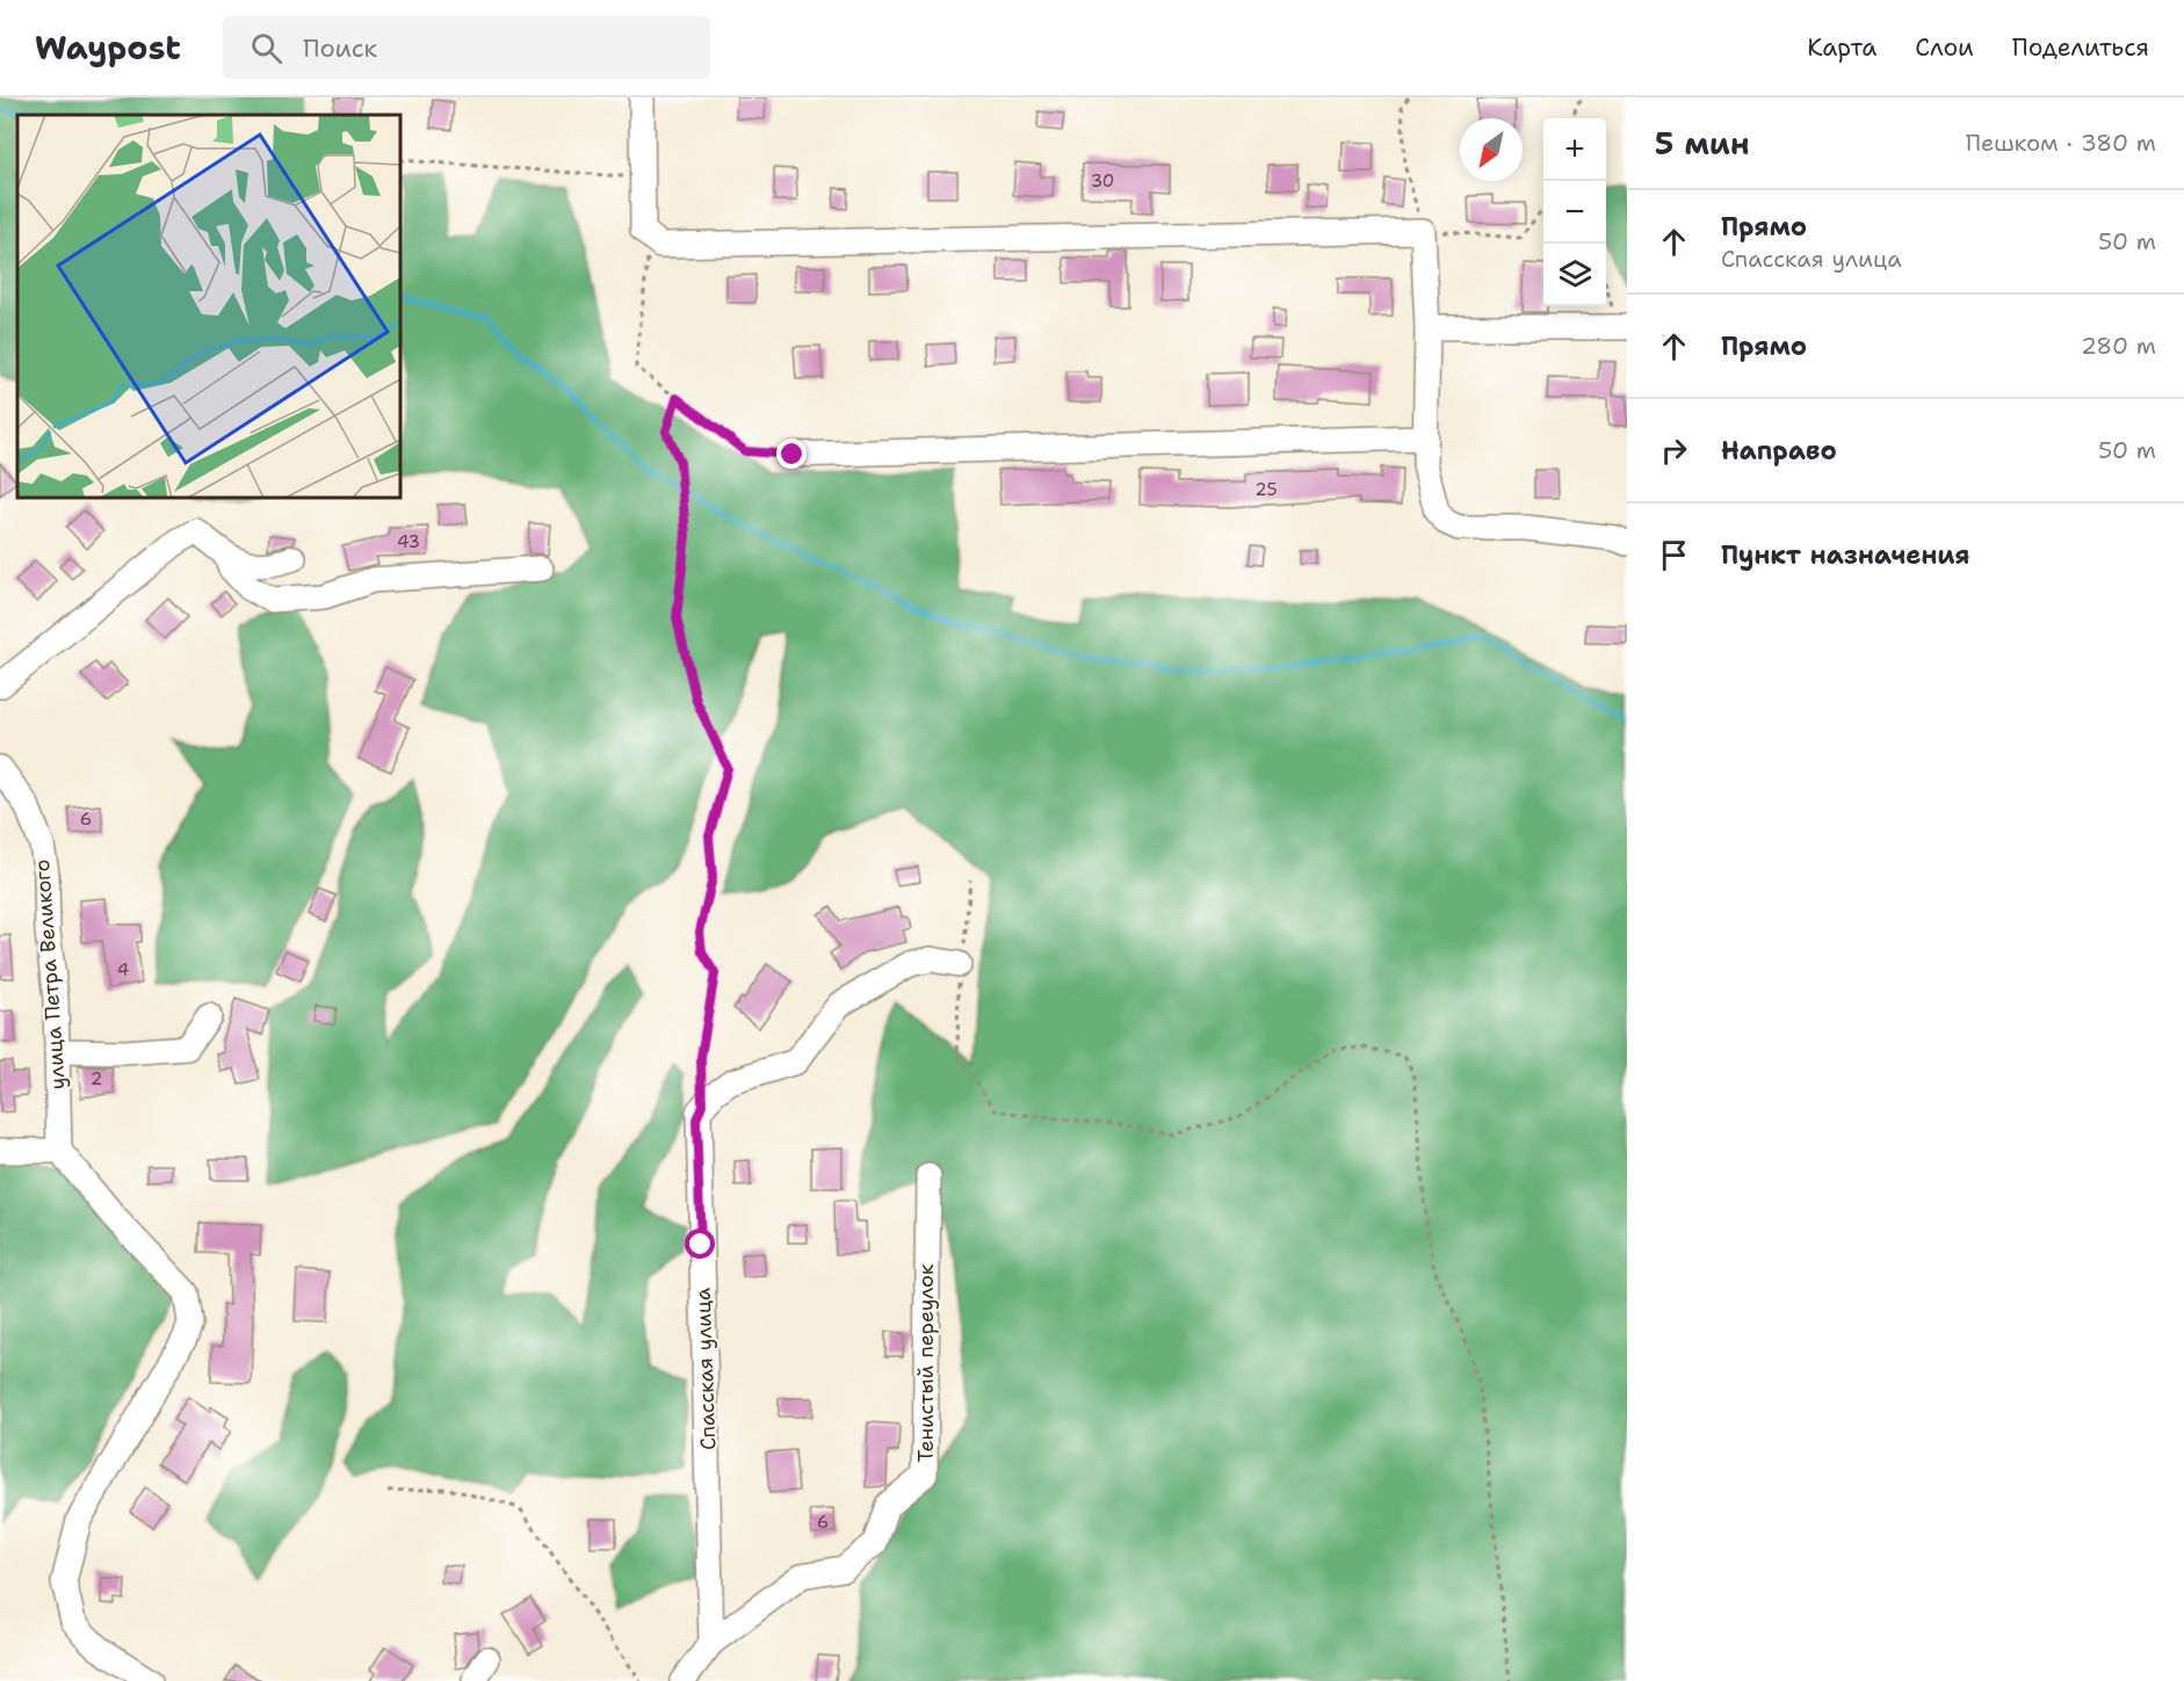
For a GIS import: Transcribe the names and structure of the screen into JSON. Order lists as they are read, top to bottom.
{
  "streets": {
    "street": ["улица Петра Великого", "Тенистый переулок", "Спасская улица"]
  },
  "crossings": [
    ["Тенистый переулок", "Спасская улица"]
  ],
  "house_numbers": [
    "30",
    "25",
    "43",
    "6",
    "4",
    "2",
    "6"
  ],
  "north": "bottom left",
  "page": {
    "header": "Waypost",
    "search": "Поиск",
    "nav": ["Карта", "Слои", "Поделиться"],
    "heading": ["5 мин", "Пешком · 380 m"],
    "map_buttons": ["+", "−"],
    "list": [
      ["Прямо", "Спасская улица", "50 m"],
      ["Прямо", "280 m"],
      ["Направо", "50 m"],
      "Пункт назначения"
    ]
  }
}
